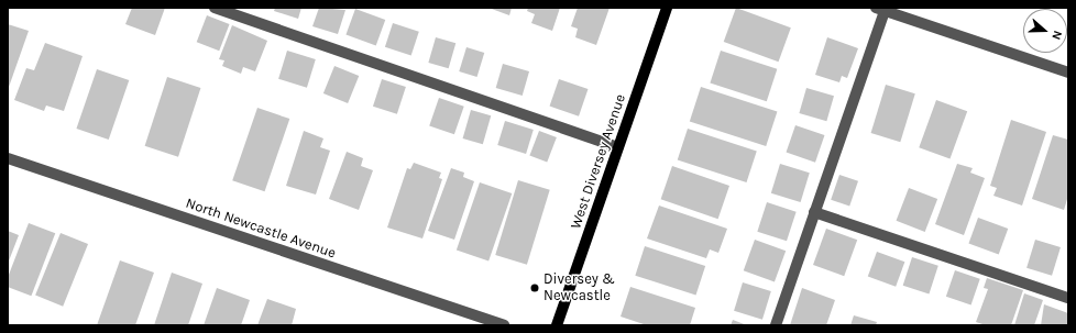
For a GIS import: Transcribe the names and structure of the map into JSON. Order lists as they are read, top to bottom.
{
  "streets": {
    "main road": ["West Diversey Avenue"],
    "street": ["North Newcastle Avenue"]
  },
  "places": ["Diversey & Newcastle"],
  "north": "right"
}
